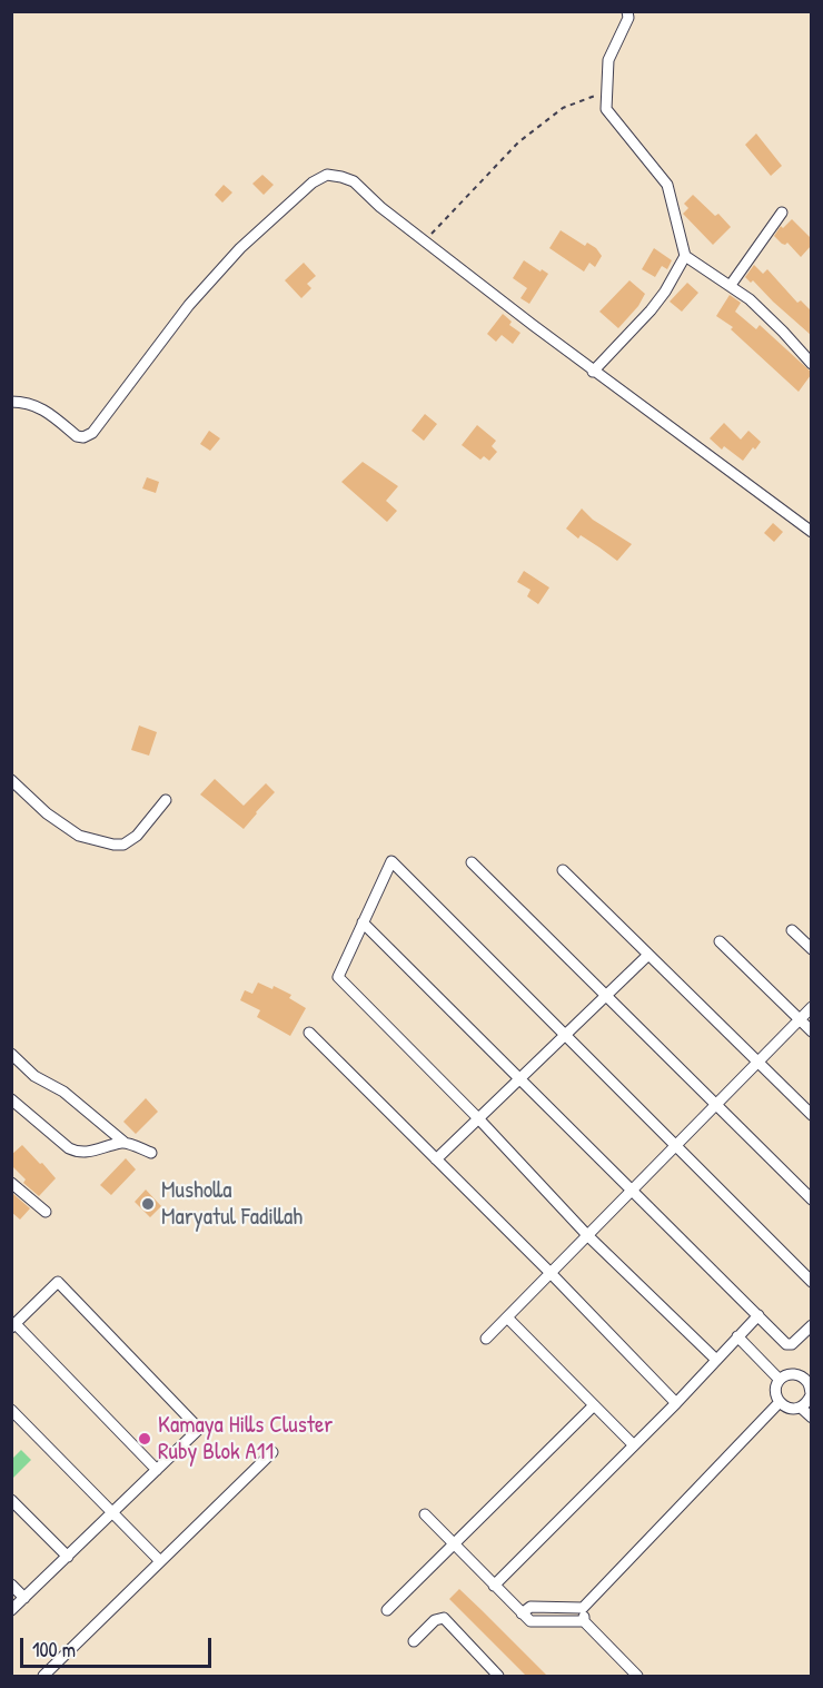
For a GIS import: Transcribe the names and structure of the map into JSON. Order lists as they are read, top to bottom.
{
  "places": ["Musholla Maryatul Fadillah", "Kamaya Hills Cluster Ruby Blok A11"],
  "scale_bar": "100 m"
}
